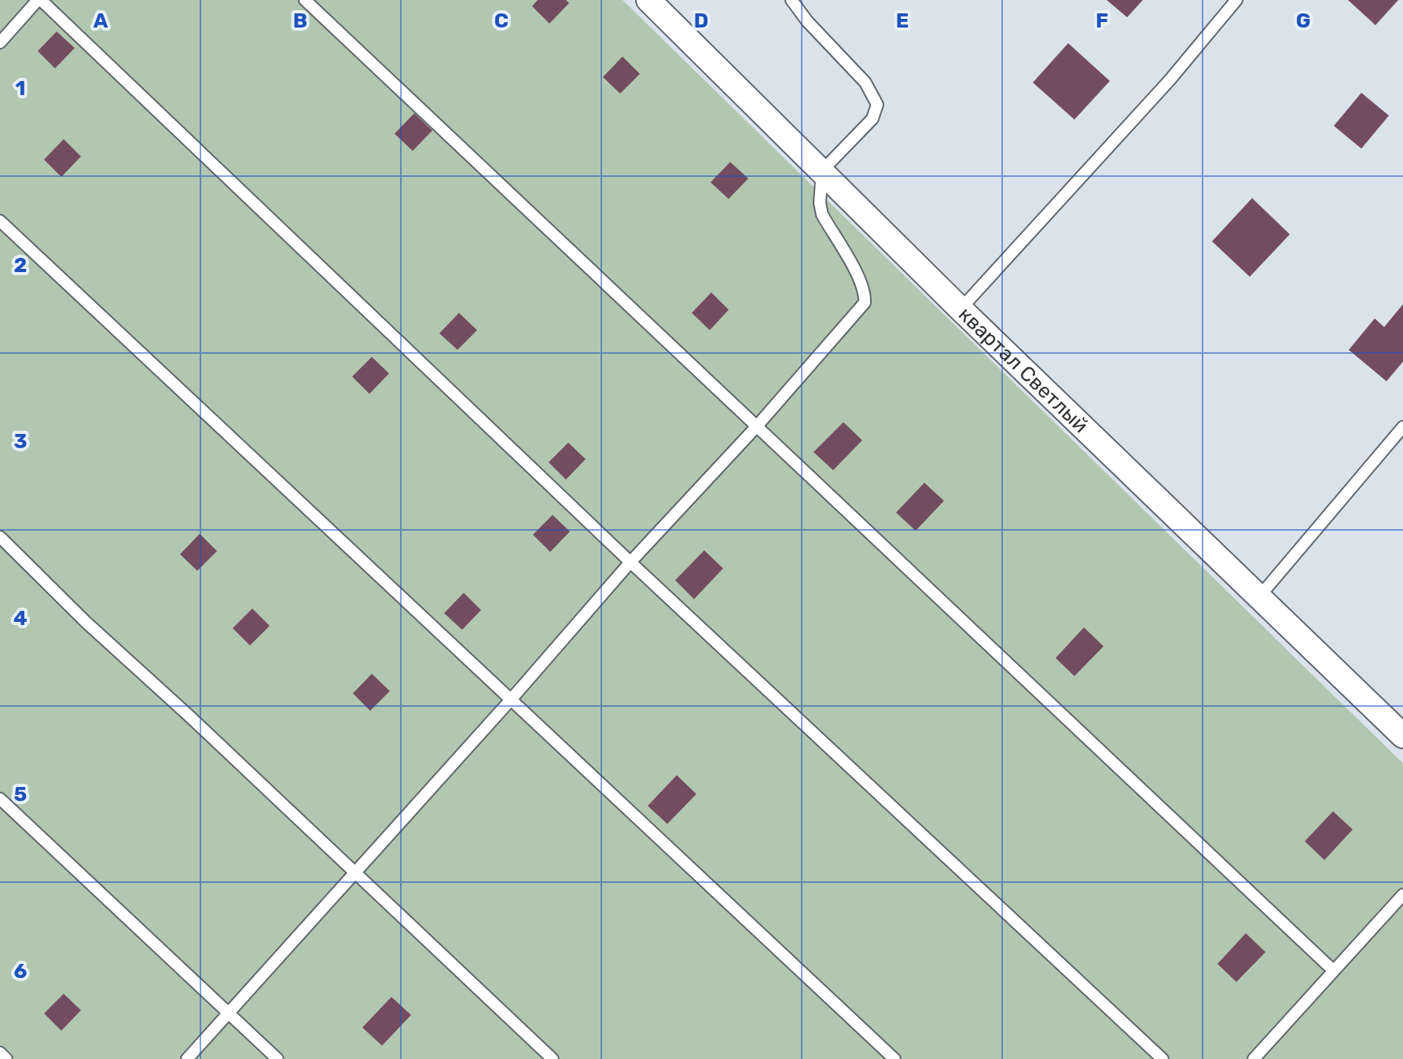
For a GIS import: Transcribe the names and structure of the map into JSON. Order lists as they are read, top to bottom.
{
  "streets": {
    "street": ["квартал Светлый"]
  },
  "grid": {
    "columns": [
      "A",
      "B",
      "C",
      "D",
      "E",
      "F",
      "G"
    ],
    "rows": [
      "1",
      "2",
      "3",
      "4",
      "5",
      "6"
    ]
  }
}
